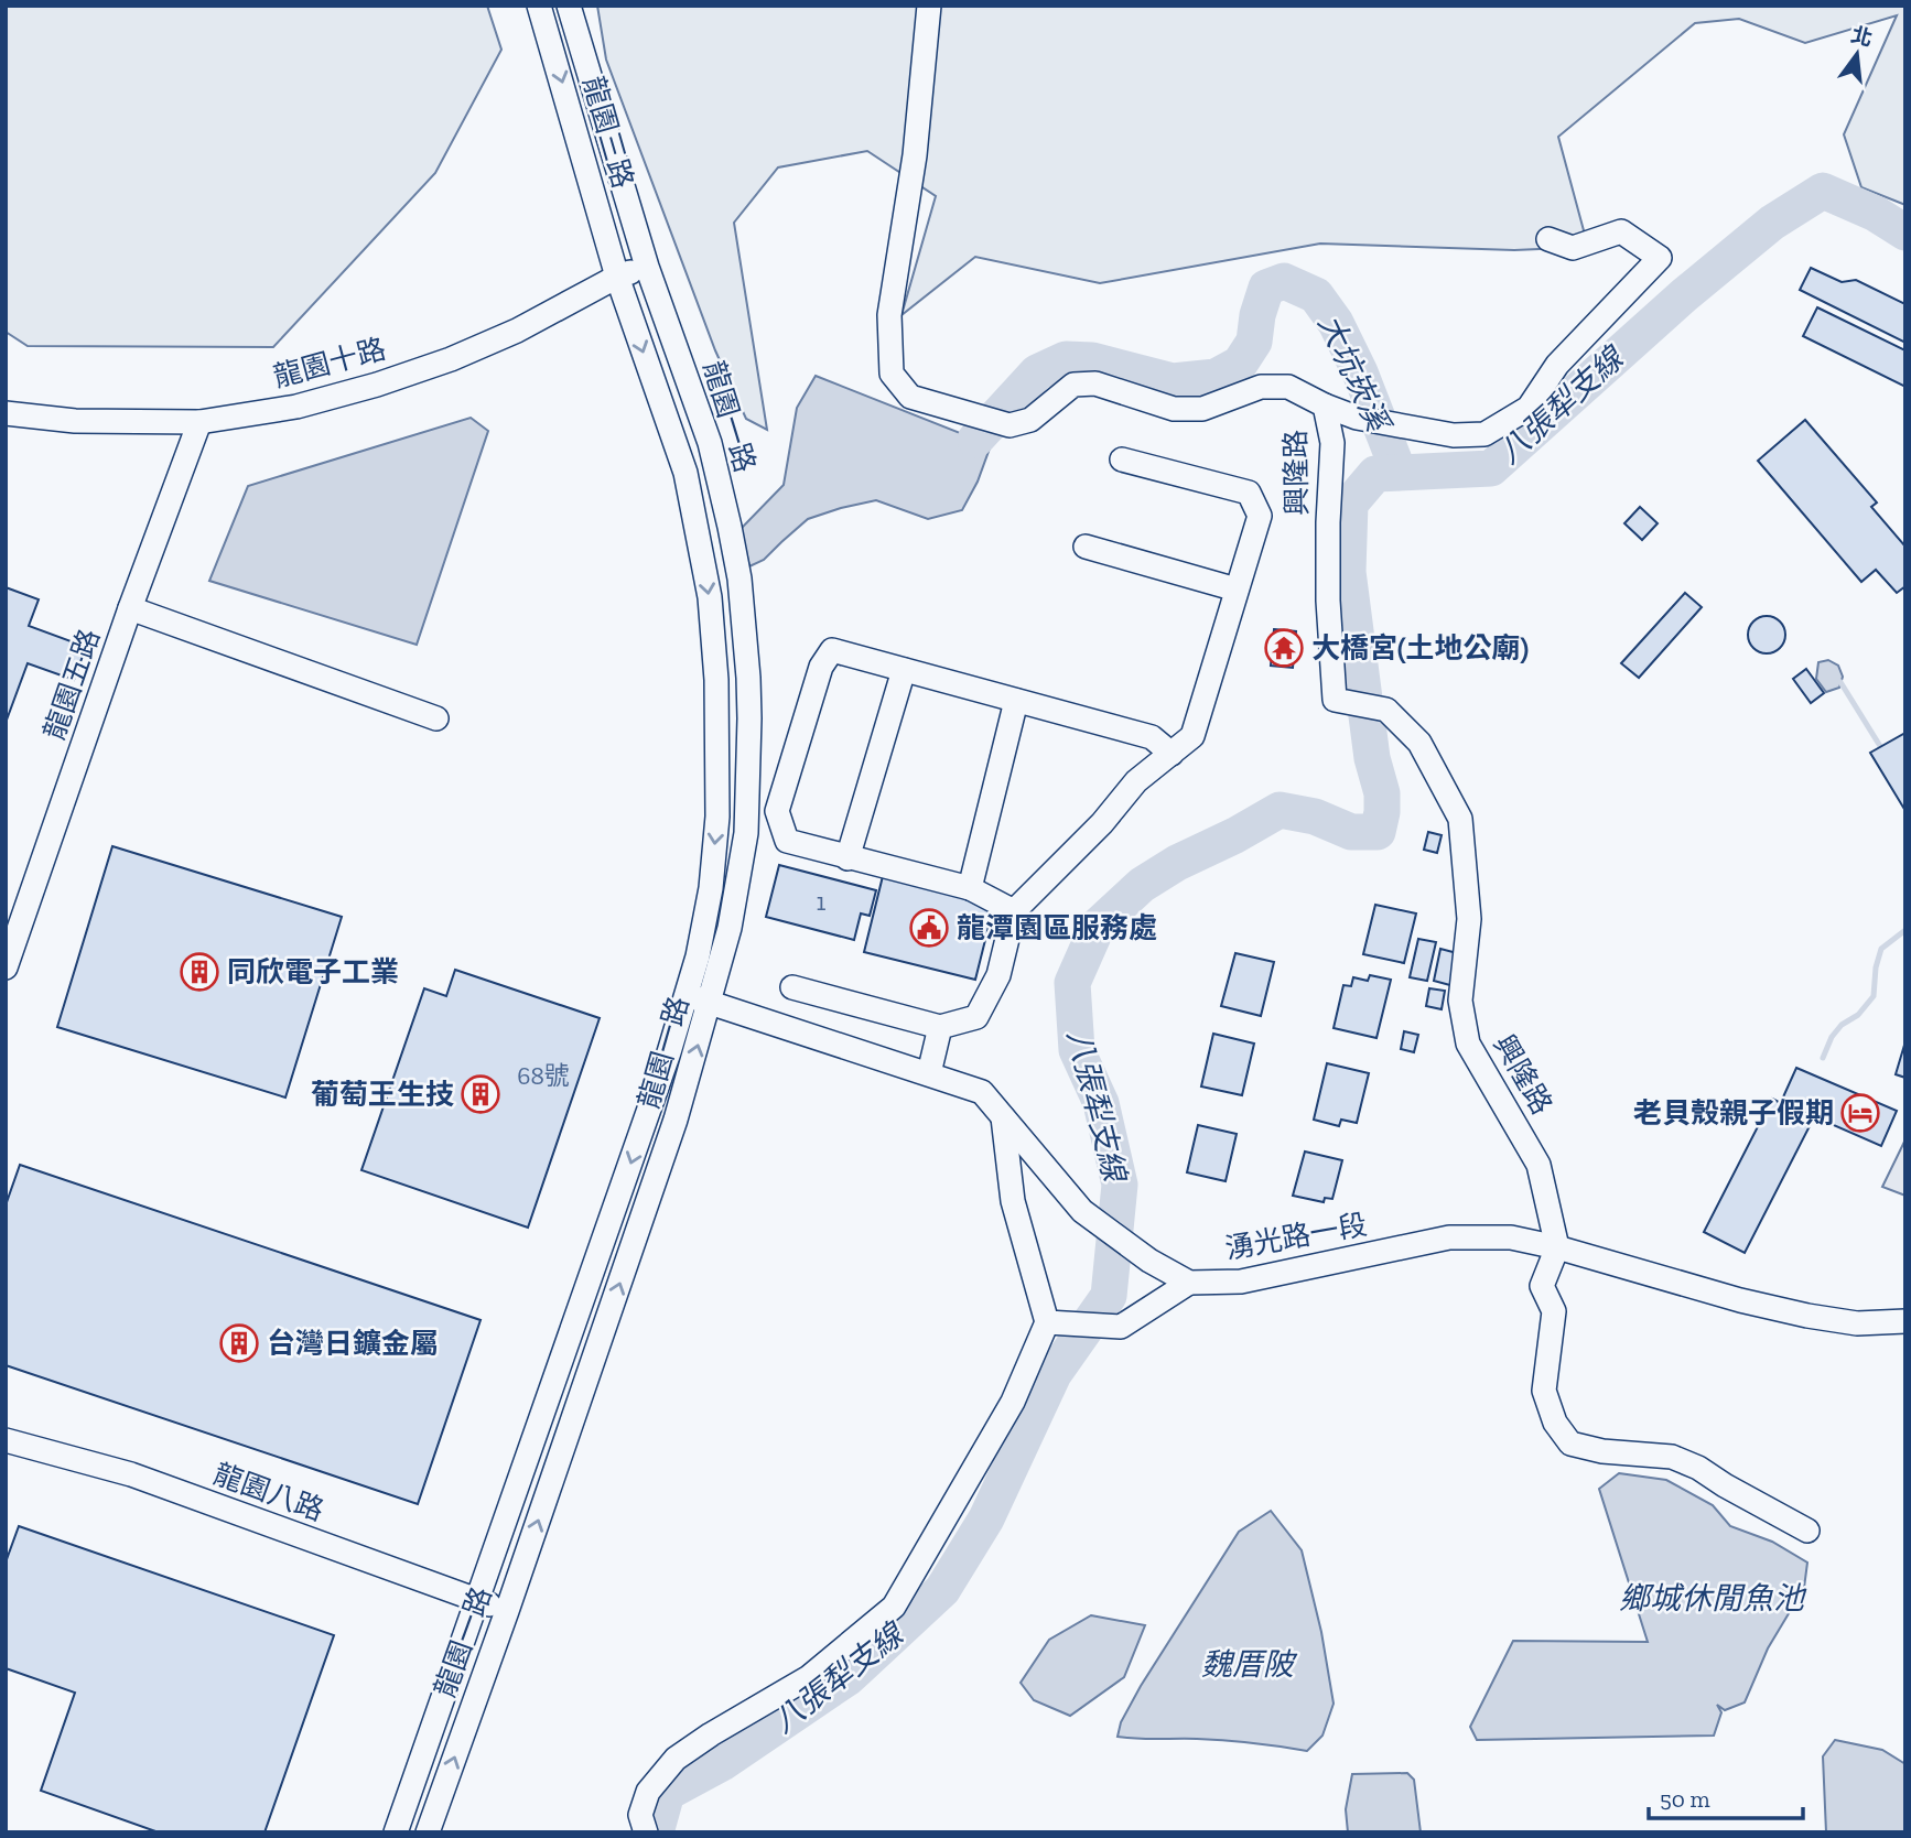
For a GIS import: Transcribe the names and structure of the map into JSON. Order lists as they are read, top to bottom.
{
  "streets": {
    "street": [
      "龍園三路",
      "龍園十路",
      "龍園一路",
      "興隆路",
      "龍園五路",
      "湧光路一段",
      "龍園八路"
    ]
  },
  "crossings": [
    ["龍園三路", "龍園十路"],
    ["龍園三路", "龍園一路"],
    ["龍園十路", "龍園一路"],
    ["龍園十路", "龍園五路"],
    ["龍園一路", "湧光路一段"],
    ["龍園一路", "龍園八路"],
    ["興隆路", "湧光路一段"]
  ],
  "water": [
    "大坑崁溪",
    "八張犁支線",
    "鄉城休閒魚池",
    "魏厝陂"
  ],
  "places": {
    "temple": ["大橋宮(土地公廟)"],
    "public building": ["龍潭園區服務處"],
    "building": ["同欣電子工業", "葡萄王生技", "台灣日鑛金屬"],
    "hotel": ["老貝殼親子假期"]
  },
  "house_numbers": ["1", "68號"],
  "scale_bar": "50 m",
  "north": "top"
}
